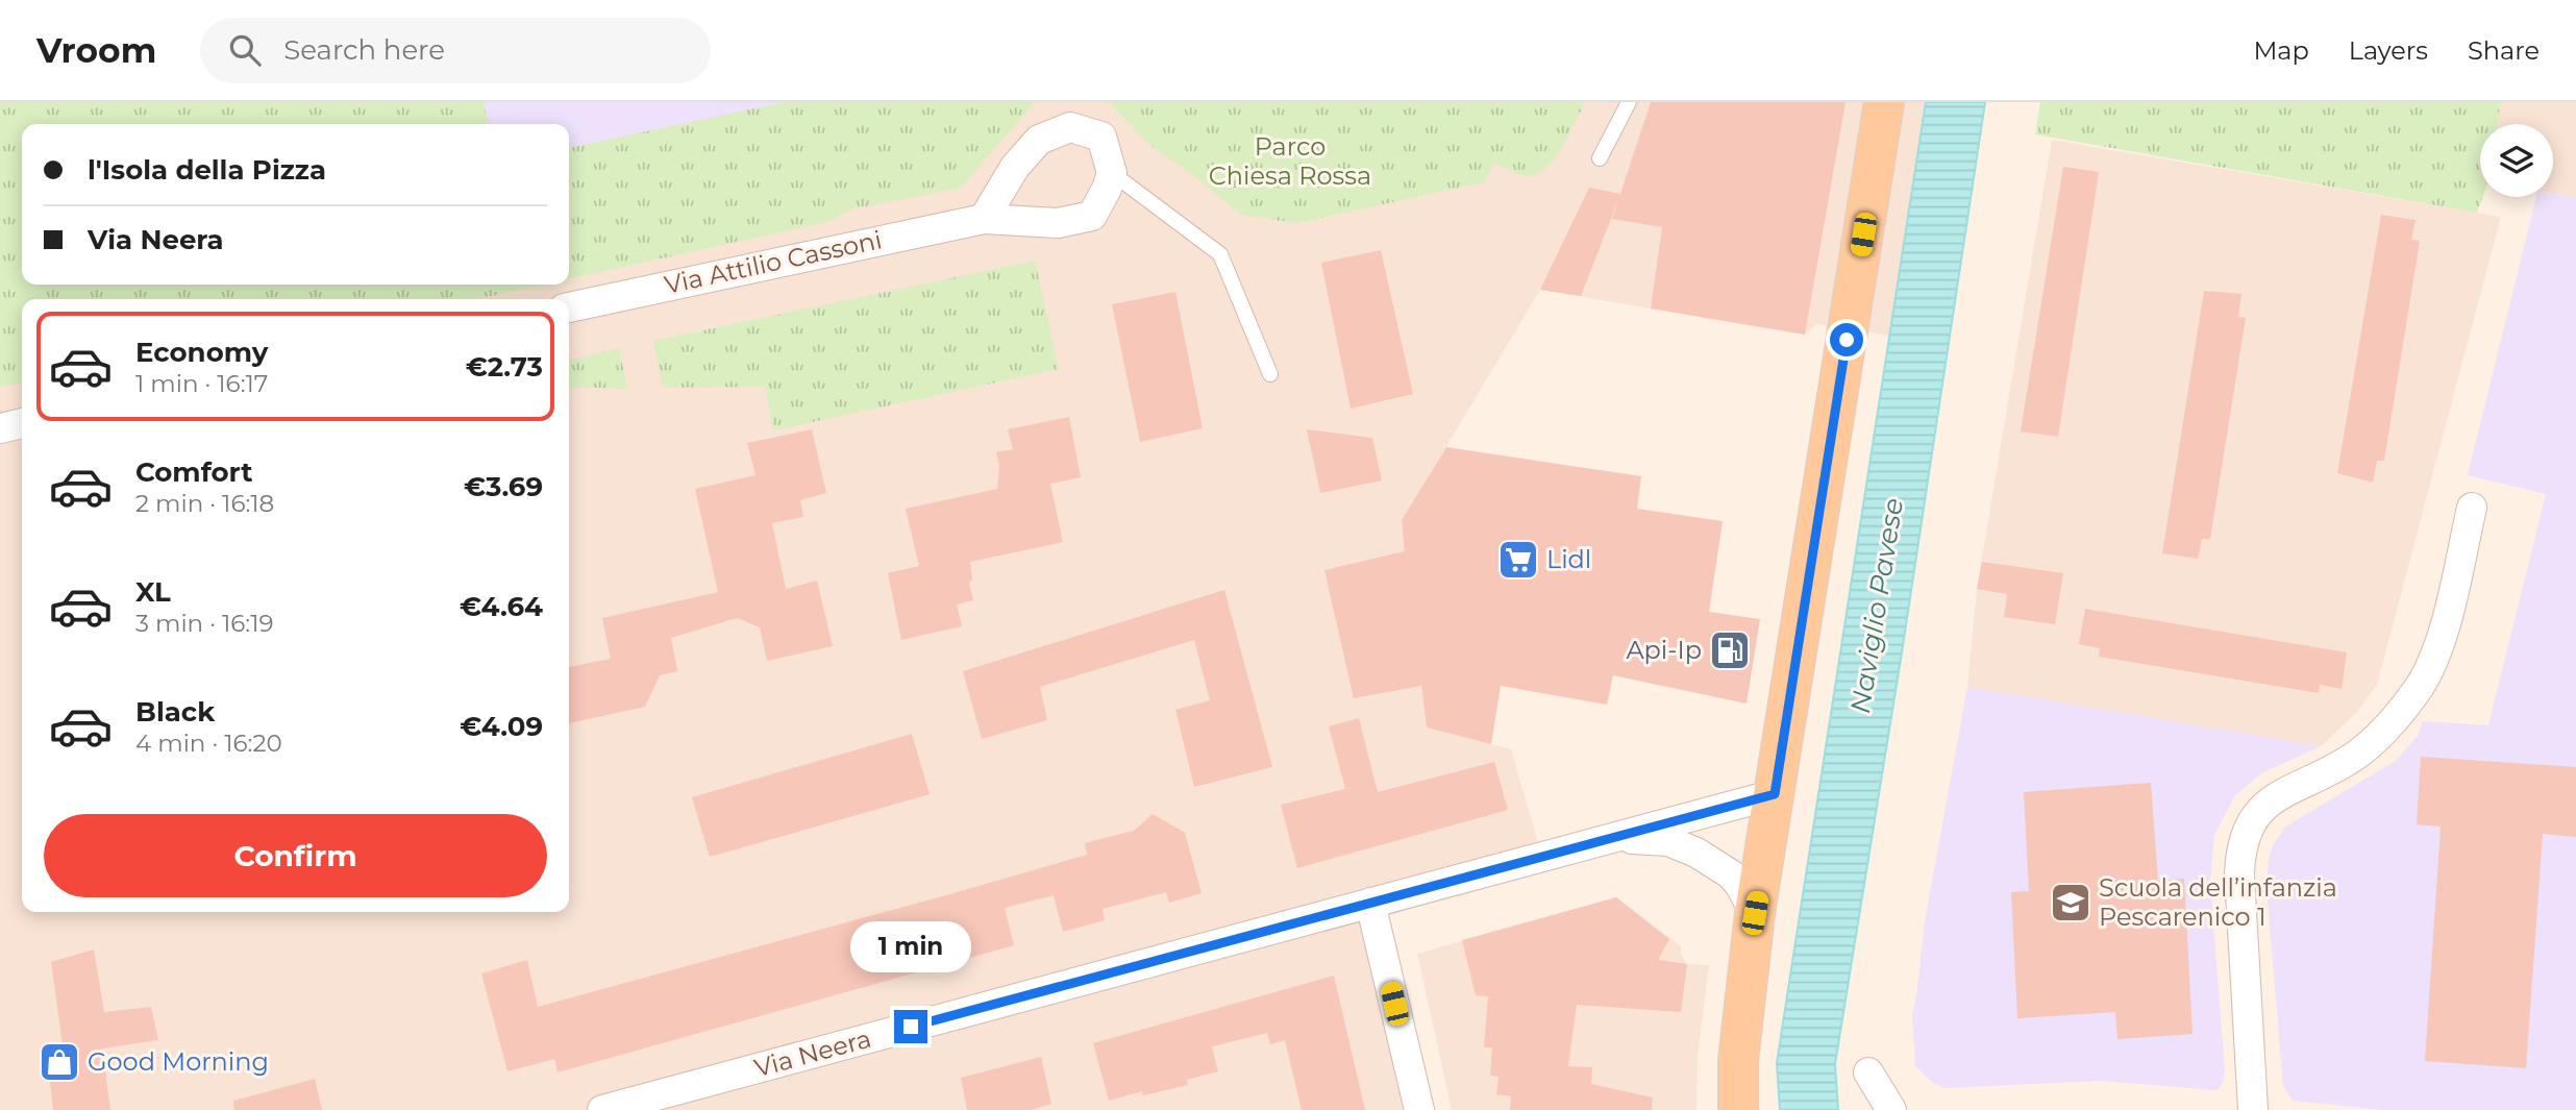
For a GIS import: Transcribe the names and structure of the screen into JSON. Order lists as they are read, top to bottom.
{
  "streets": {
    "street": ["Via Attilio Cassoni", "Via Neera"]
  },
  "water": ["Naviglio Pavese"],
  "parks": ["Parco Chiesa Rossa"],
  "places": {
    "supermarket": ["Lidl"],
    "fuel station": ["Api-Ip"],
    "school or university": ["Scuola dell’infanzia Pescarenico 1"],
    "shop": ["Good Morning"]
  },
  "page": {
    "header": "Vroom",
    "search": "Search here",
    "nav": ["Map", "Layers", "Share"],
    "banner": ["l'Isola della Pizza", "Via Neera"],
    "list": [
      {
        "name": "Economy",
        "note": "1 min · 16:17",
        "value": "€2.73"
      },
      {
        "name": "Comfort",
        "note": "2 min · 16:18",
        "value": "€3.69"
      },
      {
        "name": "XL",
        "note": "3 min · 16:19",
        "value": "€4.64"
      },
      {
        "name": "Black",
        "note": "4 min · 16:20",
        "value": "€4.09"
      }
    ],
    "buttons": "Confirm",
    "bubble": "1 min"
  }
}
